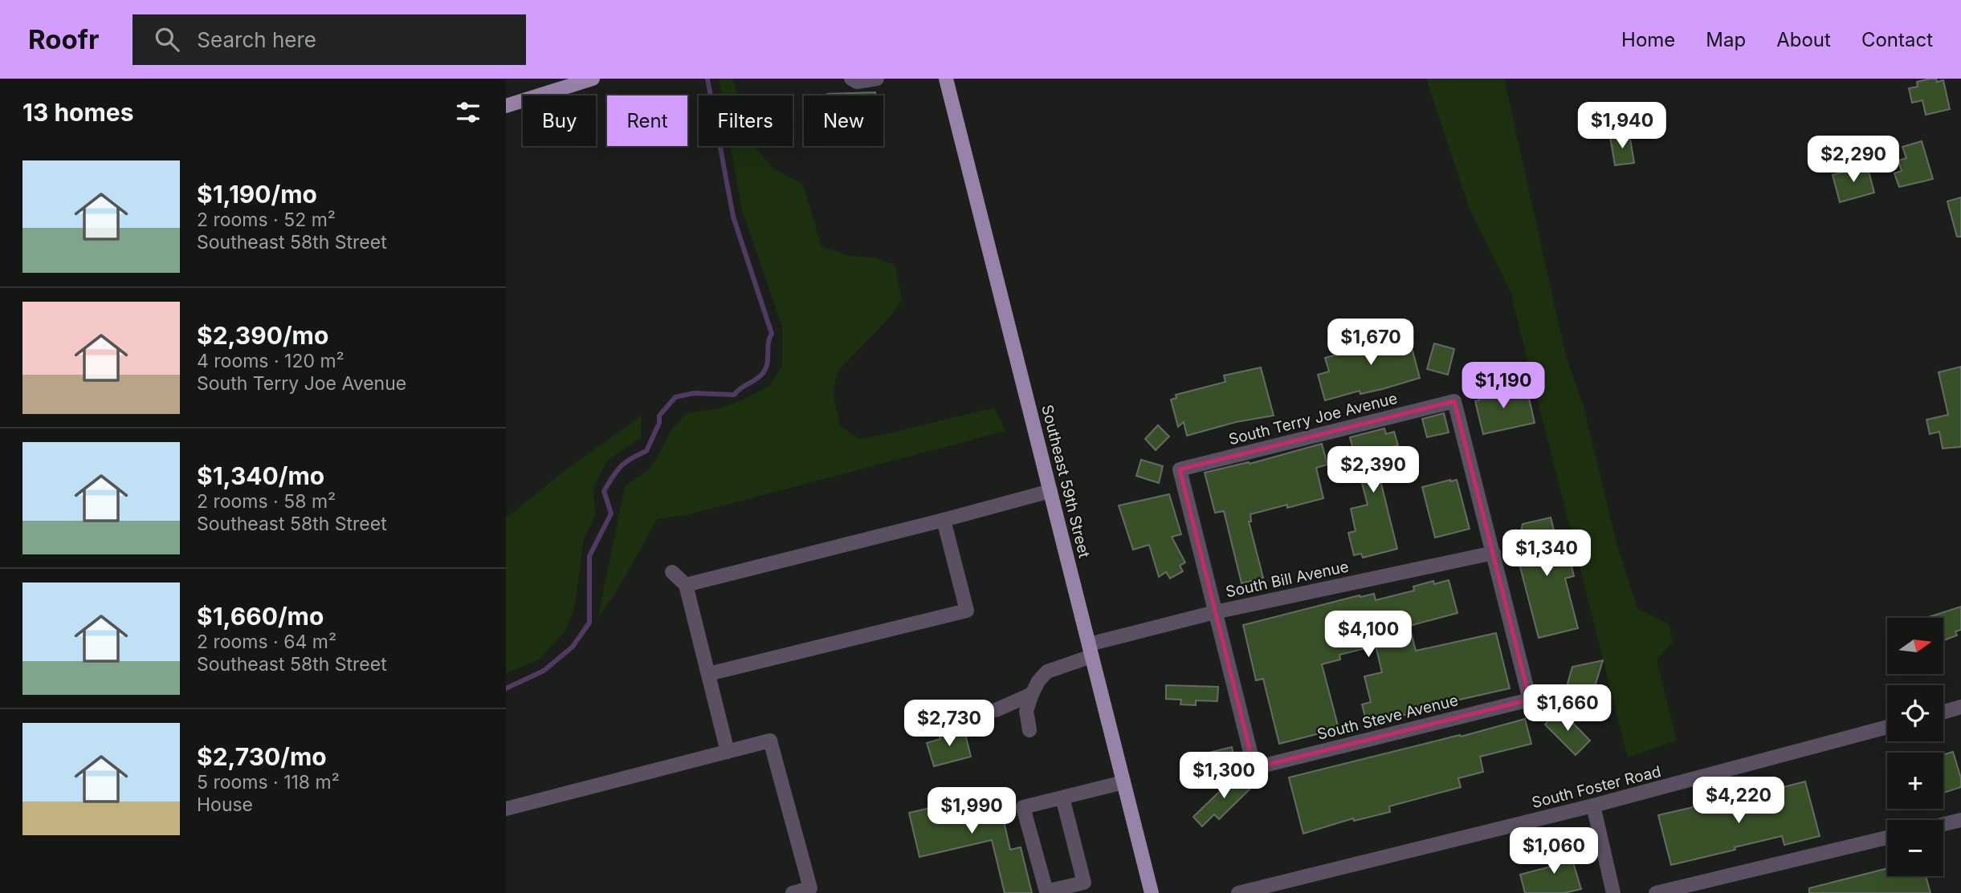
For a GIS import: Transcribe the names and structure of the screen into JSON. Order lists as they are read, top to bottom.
{
  "streets": {
    "main road": ["Southeast 59th Street"],
    "street": [
      "South Terry Joe Avenue",
      "South Bill Avenue",
      "South Steve Avenue",
      "South Foster Road"
    ]
  },
  "crossings": [
    ["South Terry Joe Avenue", "South Bill Avenue"],
    ["South Terry Joe Avenue", "South Steve Avenue"],
    ["Southeast 59th Street", "South Bill Avenue"],
    ["South Bill Avenue", "South Steve Avenue"]
  ],
  "north": "right",
  "page": {
    "header": "Roofr",
    "search": "Search here",
    "nav": [
      "Home",
      "Map",
      "About",
      "Contact"
    ],
    "heading": "13 homes",
    "chip": [
      "Buy",
      "Rent",
      "Filters",
      "New"
    ],
    "price": [
      "$1,940",
      "$2,290",
      "$1,670",
      "$1,190",
      "$2,390",
      "$1,340",
      "$4,100",
      "$1,660",
      "$2,730",
      "$1,300",
      "$4,220",
      "$1,990",
      "$1,060"
    ],
    "list": [
      {
        "name": "$1,190/mo",
        "note": "2 rooms · 52 m² · Southeast 58th Street"
      },
      {
        "name": "$2,390/mo",
        "note": "4 rooms · 120 m² · South Terry Joe Avenue"
      },
      {
        "name": "$1,340/mo",
        "note": "2 rooms · 58 m² · Southeast 58th Street"
      },
      {
        "name": "$1,660/mo",
        "note": "2 rooms · 64 m² · Southeast 58th Street"
      },
      {
        "name": "$2,730/mo",
        "note": "5 rooms · 118 m² · House"
      }
    ],
    "map_buttons": ["+", "−"]
  }
}
